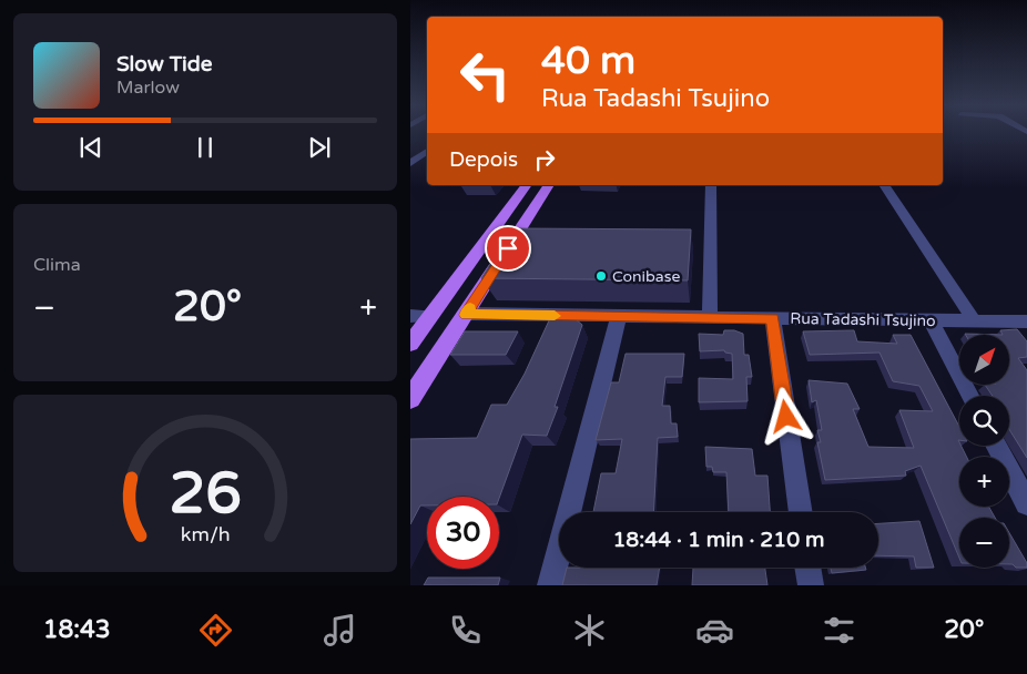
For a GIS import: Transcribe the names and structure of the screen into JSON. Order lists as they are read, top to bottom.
{
  "streets": {
    "street": ["Rua Tadashi Tsujino"]
  },
  "places": ["Conibase"],
  "north": "top right",
  "page": {
    "turn": ["40 m", "Rua Tadashi Tsujino"],
    "song": ["Slow Tide", "Marlow"],
    "then": "Depois",
    "tile": "Clima",
    "heat": ["−", "20°", "+"],
    "map_buttons": ["+", "−"],
    "limit": "30",
    "trip": "18:44 · 1 min · 210 m",
    "tabs": ["18:43", "20°"],
    "gauge": ["26", "km/h"]
  }
}
